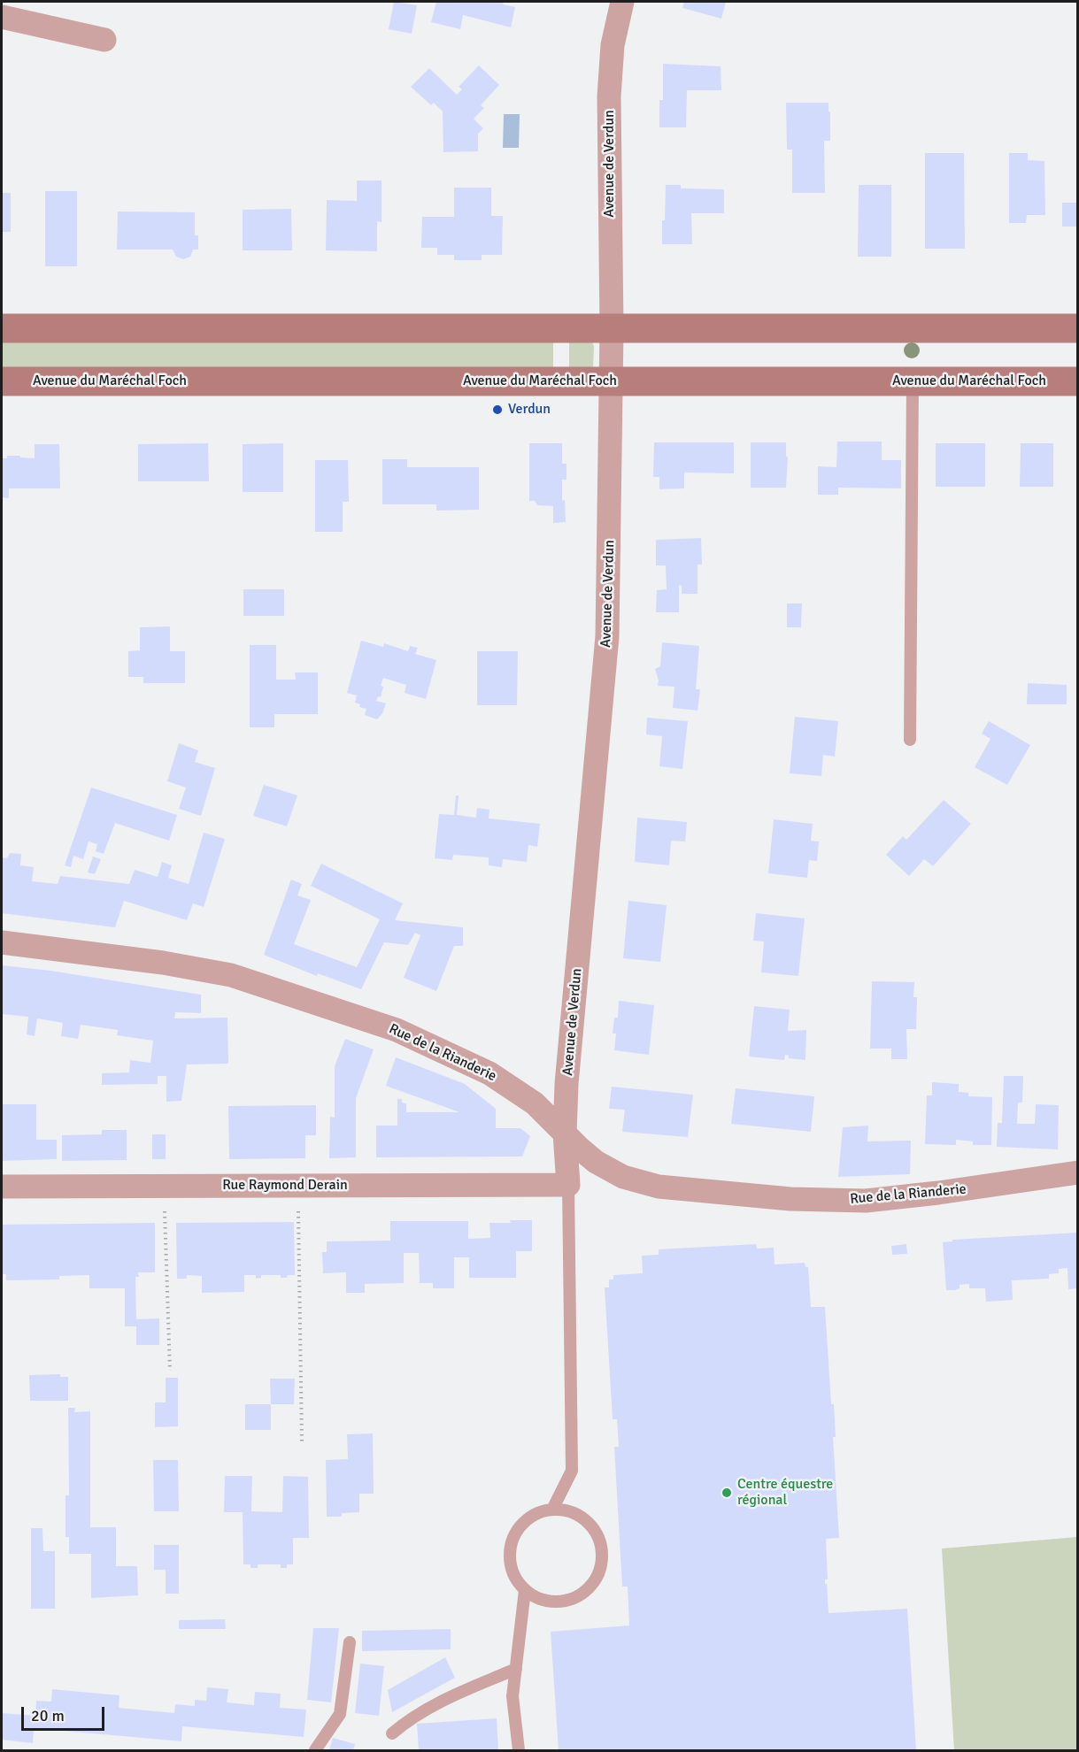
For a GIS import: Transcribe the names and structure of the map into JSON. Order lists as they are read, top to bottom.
{
  "streets": {
    "main road": ["Avenue du Maréchal Foch"],
    "street": ["Avenue de Verdun", "Rue de la Rianderie", "Rue Raymond Derain"]
  },
  "crossings": [
    ["Avenue de Verdun", "Avenue du Maréchal Foch"],
    ["Avenue de Verdun", "Rue de la Rianderie"],
    ["Avenue de Verdun", "Rue Raymond Derain"]
  ],
  "places": ["Verdun", "Centre équestre régional"],
  "scale_bar": "20 m"
}
